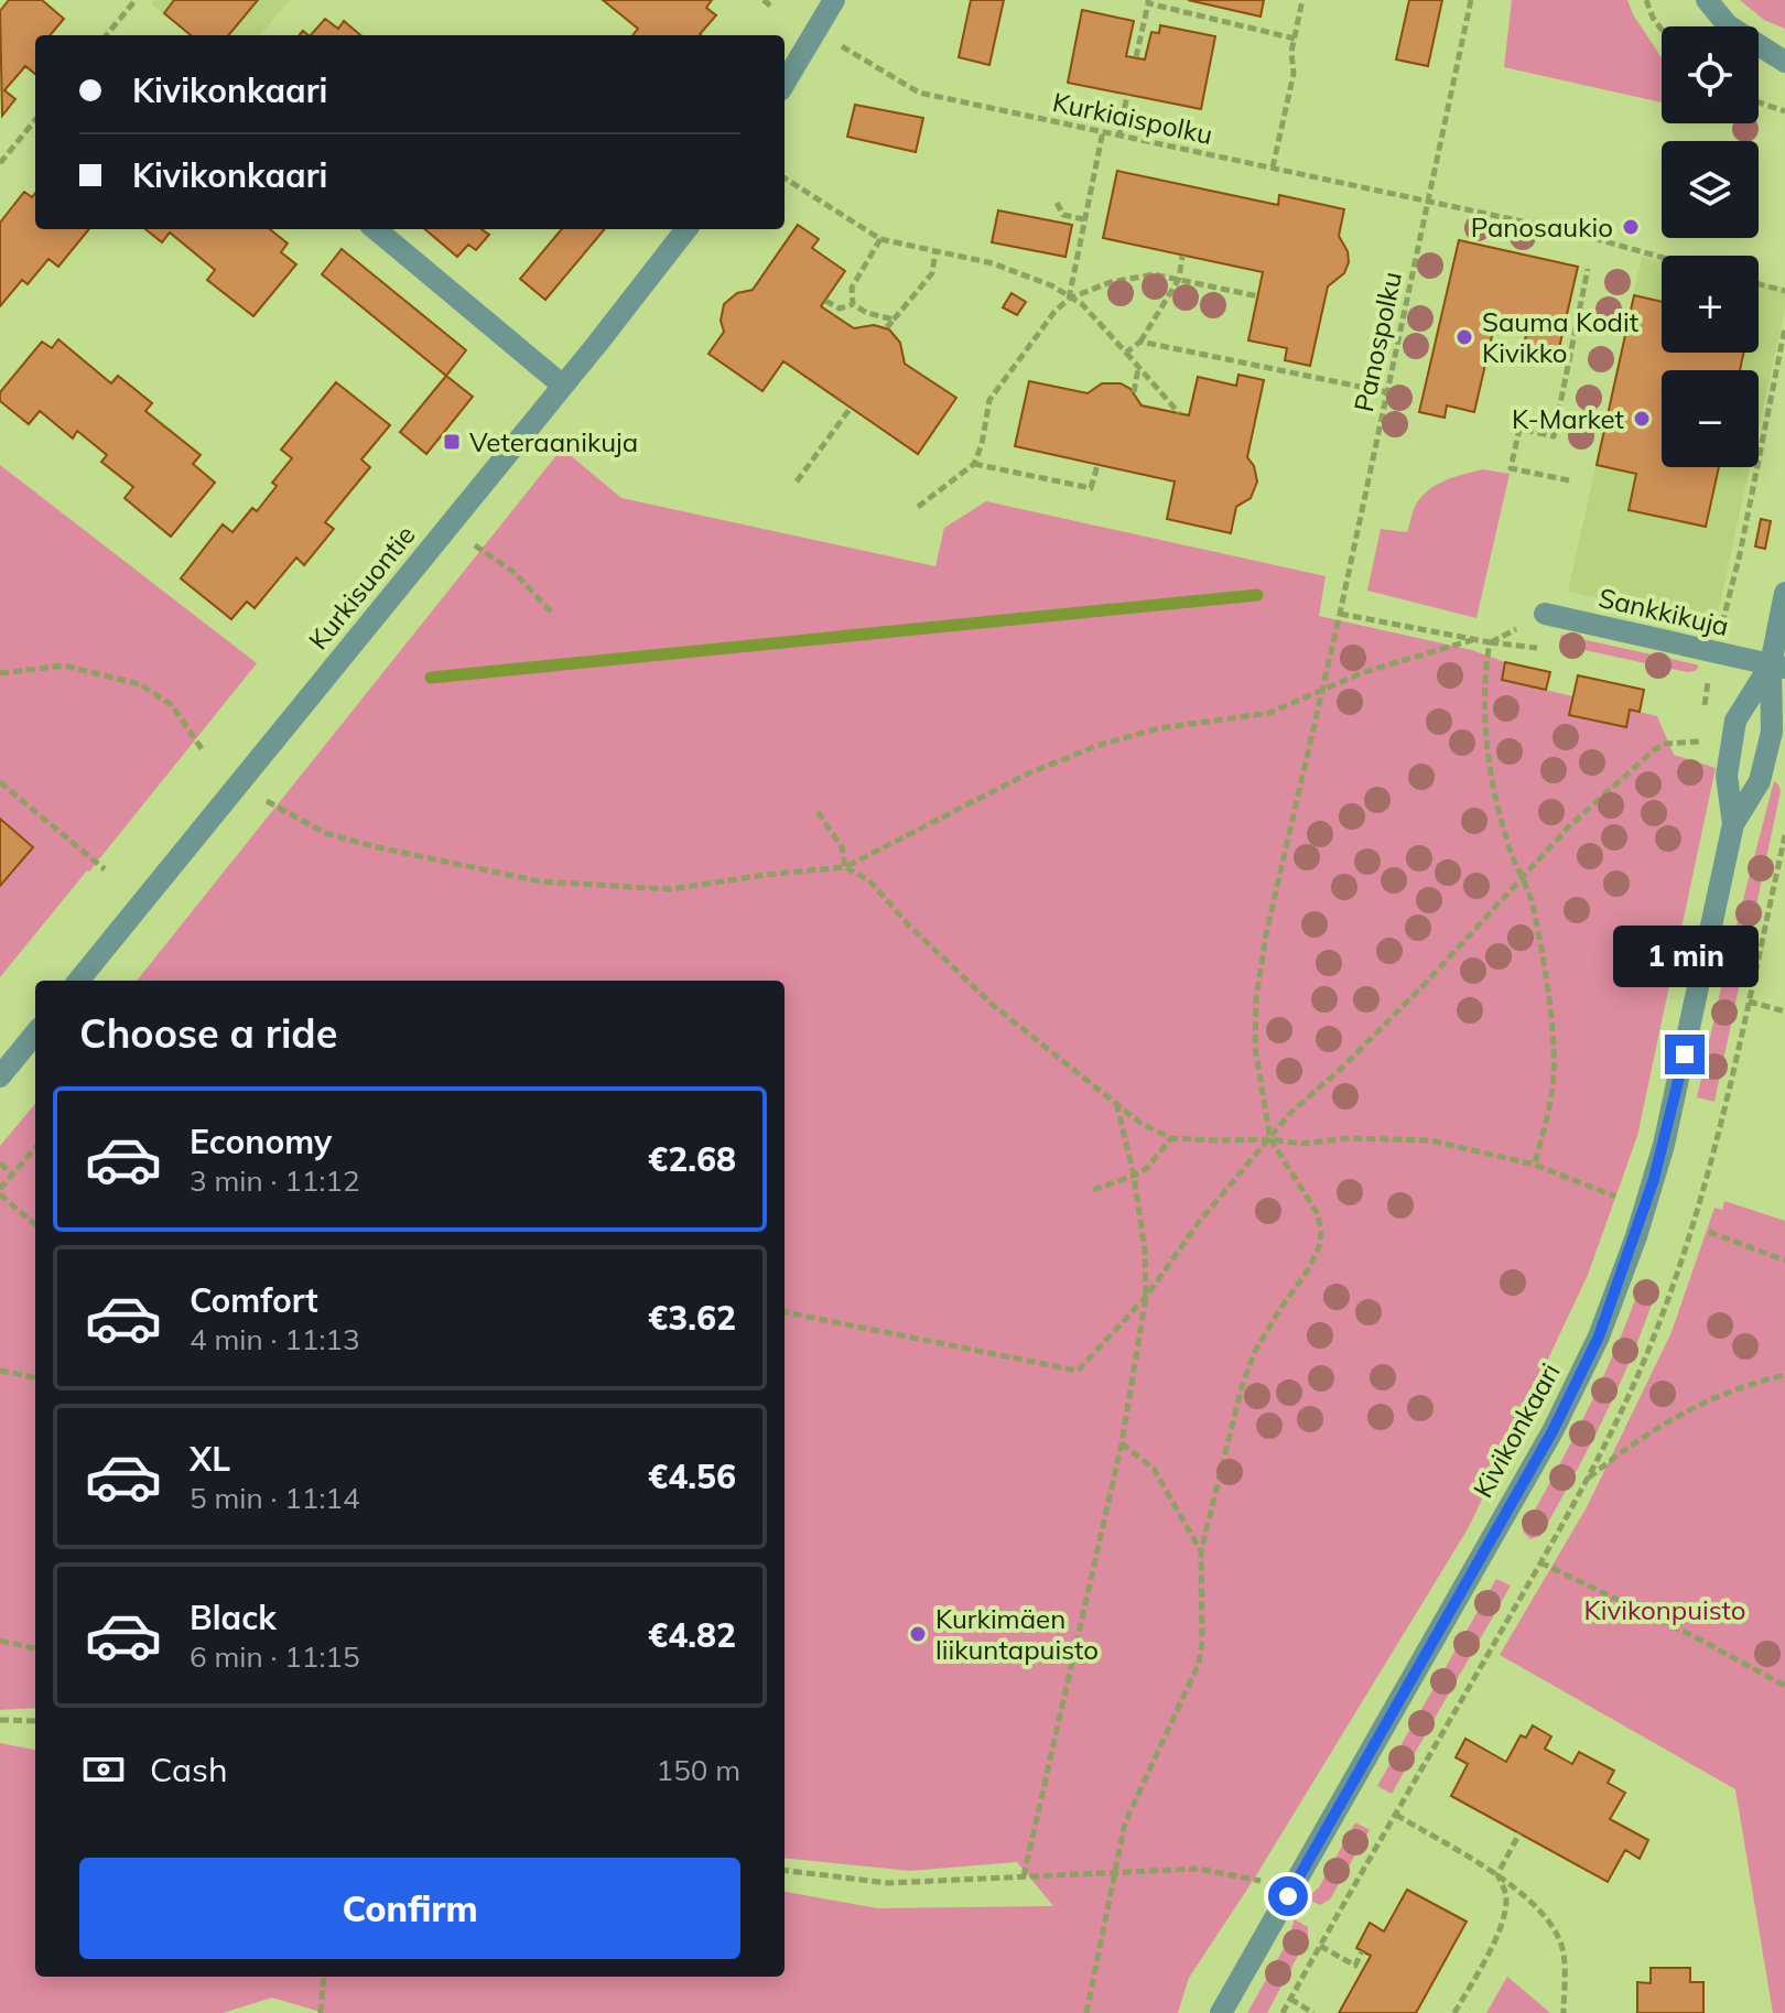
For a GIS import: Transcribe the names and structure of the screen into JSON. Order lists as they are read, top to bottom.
{
  "streets": {
    "street": ["Kurkisuontie", "Sankkikuja", "Kivikonkaari"],
    "path": ["Kurkiaispolku", "Panospolku"]
  },
  "crossings": [
    ["Kurkiaispolku", "Panospolku"],
    ["Sankkikuja", "Kivikonkaari"]
  ],
  "parks": ["Kivikonpuisto"],
  "places": {
    "other": [
      "Panosaukio",
      "Sauma Kodit Kivikko",
      "K-Market",
      "Kurkimäen liikuntapuisto"
    ],
    "transit": ["Veteraanikuja"]
  },
  "page": {
    "map_buttons": ["+", "−"],
    "banner": ["Kivikonkaari", "Kivikonkaari"],
    "bubble": "1 min",
    "heading": "Choose a ride",
    "list": [
      {
        "name": "Economy",
        "note": "3 min · 11:12",
        "value": "€2.68"
      },
      {
        "name": "Comfort",
        "note": "4 min · 11:13",
        "value": "€3.62"
      },
      {
        "name": "XL",
        "note": "5 min · 11:14",
        "value": "€4.56"
      },
      {
        "name": "Black",
        "note": "6 min · 11:15",
        "value": "€4.82"
      }
    ],
    "pay": ["Cash", "150 m"],
    "buttons": "Confirm"
  }
}
